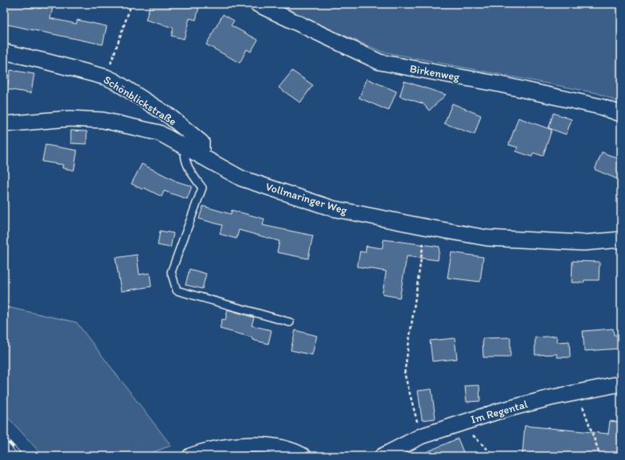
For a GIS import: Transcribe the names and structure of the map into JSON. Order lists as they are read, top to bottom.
{
  "streets": {
    "street": [
      "Birkenweg",
      "Schönblickstraße",
      "Vollmaringer Weg",
      "Im Regental"
    ]
  },
  "crossings": [
    ["Schönblickstraße", "Vollmaringer Weg"]
  ]
}
